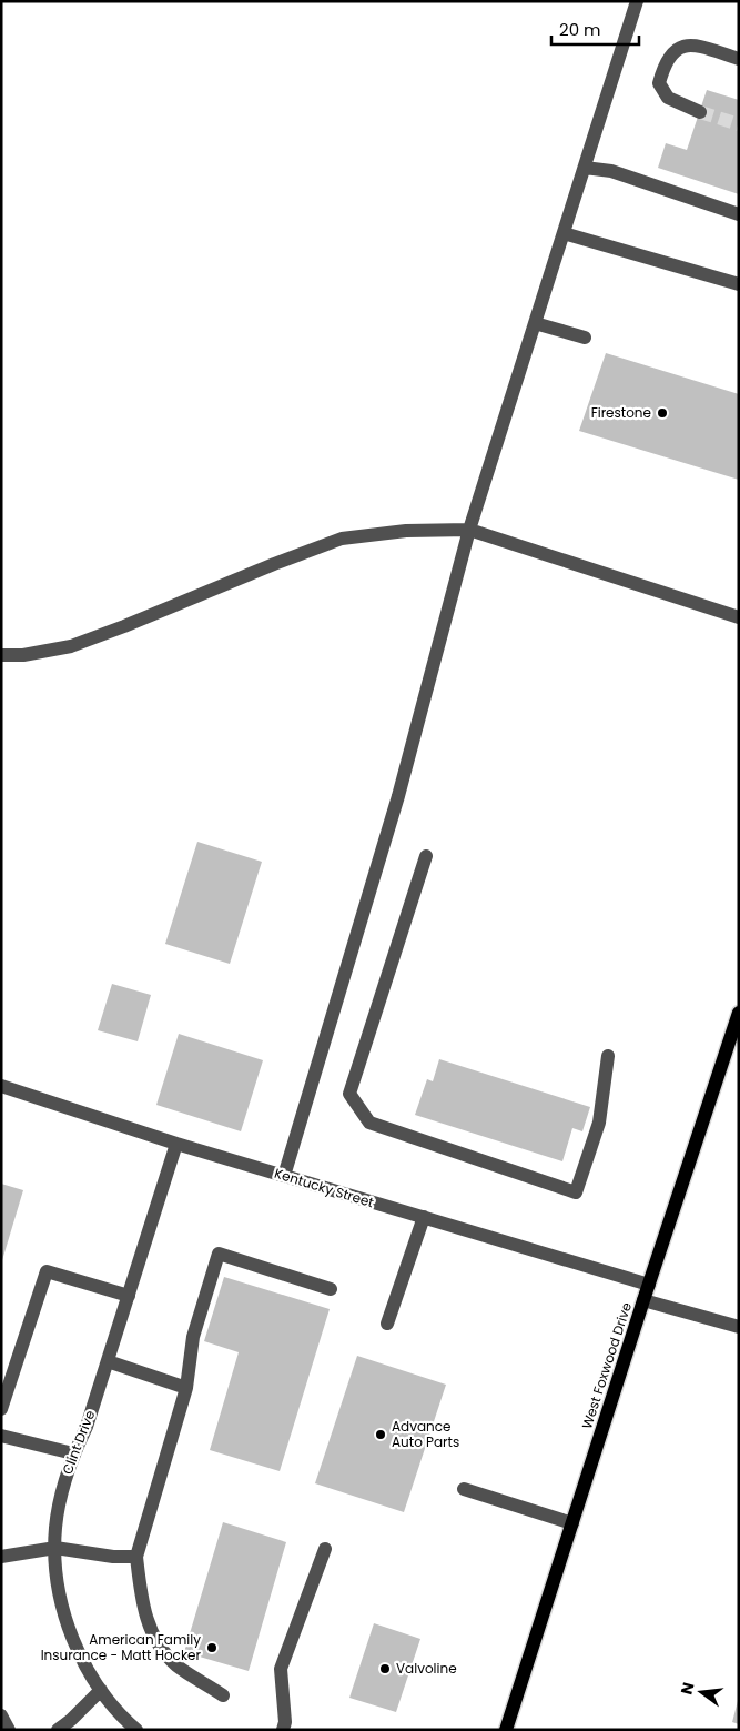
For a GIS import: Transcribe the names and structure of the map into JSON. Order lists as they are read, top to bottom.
{
  "streets": {
    "main road": ["West Foxwood Drive"],
    "street": ["Kentucky Street", "Clint Drive"]
  },
  "crossings": [
    ["Kentucky Street", "West Foxwood Drive"],
    ["Kentucky Street", "Clint Drive"]
  ],
  "places": [
    "Firestone",
    "Advance Auto Parts",
    "American Family Insurance - Matt Hocker",
    "Valvoline"
  ],
  "scale_bar": "20 m",
  "north": "left"
}
